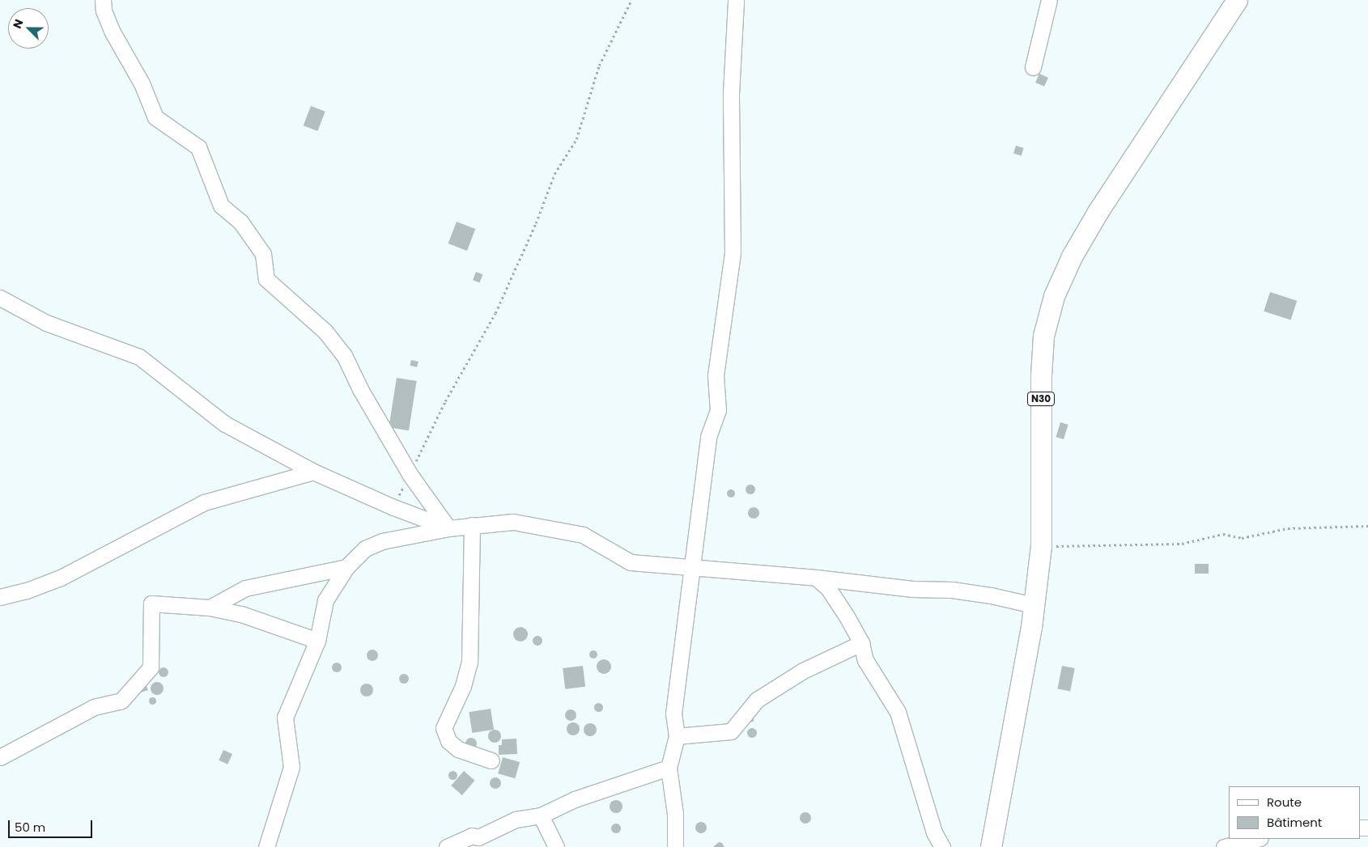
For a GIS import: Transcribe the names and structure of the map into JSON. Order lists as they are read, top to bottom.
{
  "streets": {
    "main road": ["N30"]
  },
  "legend": ["Route", "Bâtiment"],
  "scale_bar": "50 m",
  "north": "top left"
}
